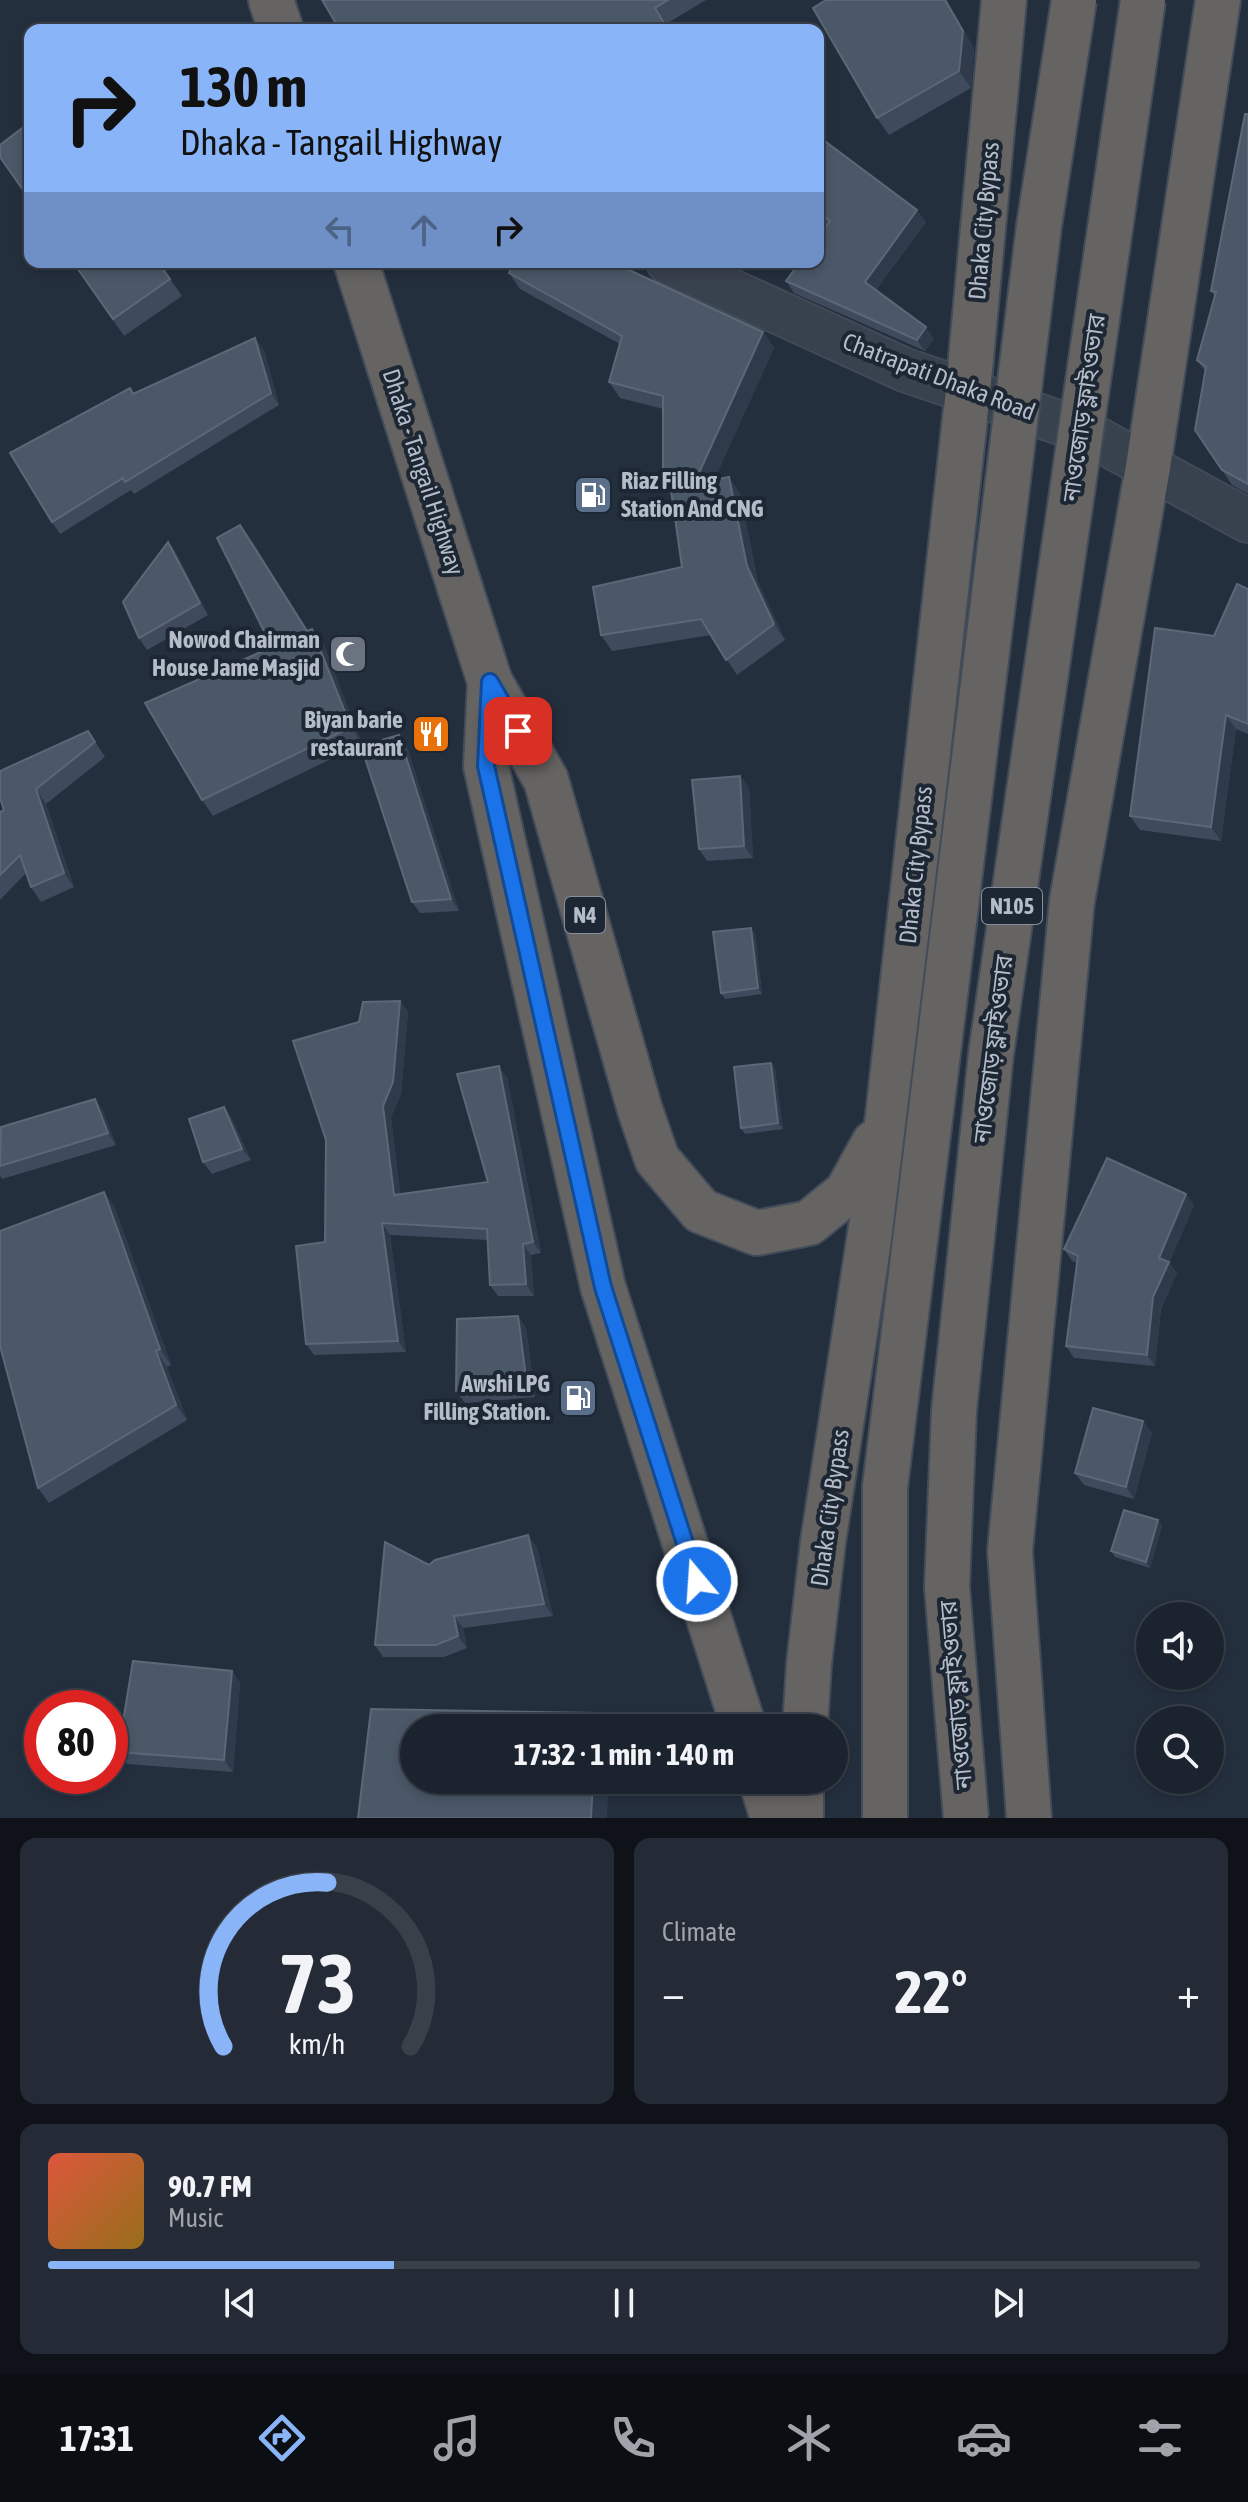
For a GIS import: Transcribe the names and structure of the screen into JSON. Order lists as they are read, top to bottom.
{
  "streets": {
    "highway": [
      "Dhaka City Bypass",
      "নাওজোড় ফ্লাইওভার",
      "Dhaka - Tangail Highway",
      "N105",
      "N4"
    ],
    "street": ["Chatrapati Dhaka Road"]
  },
  "crossings": [
    ["Dhaka City Bypass", "Chatrapati Dhaka Road"],
    ["Dhaka City Bypass", "Dhaka - Tangail Highway"]
  ],
  "places": {
    "fuel station": ["Riaz Filling Station And CNG", "Awshi LPG Filling Station."],
    "mosque": ["Nowod Chairman House Jame Masjid"],
    "restaurant": ["Biyan barie restaurant"]
  },
  "page": {
    "turn": ["130 m", "Dhaka - Tangail Highway"],
    "limit": "80",
    "trip": "17:32 · 1 min · 140 m",
    "tile": "Climate",
    "heat": ["−", "22°", "+"],
    "song": ["90.7 FM", "Music"],
    "tabs": "17:31",
    "gauge": ["73", "km/h"]
  }
}
